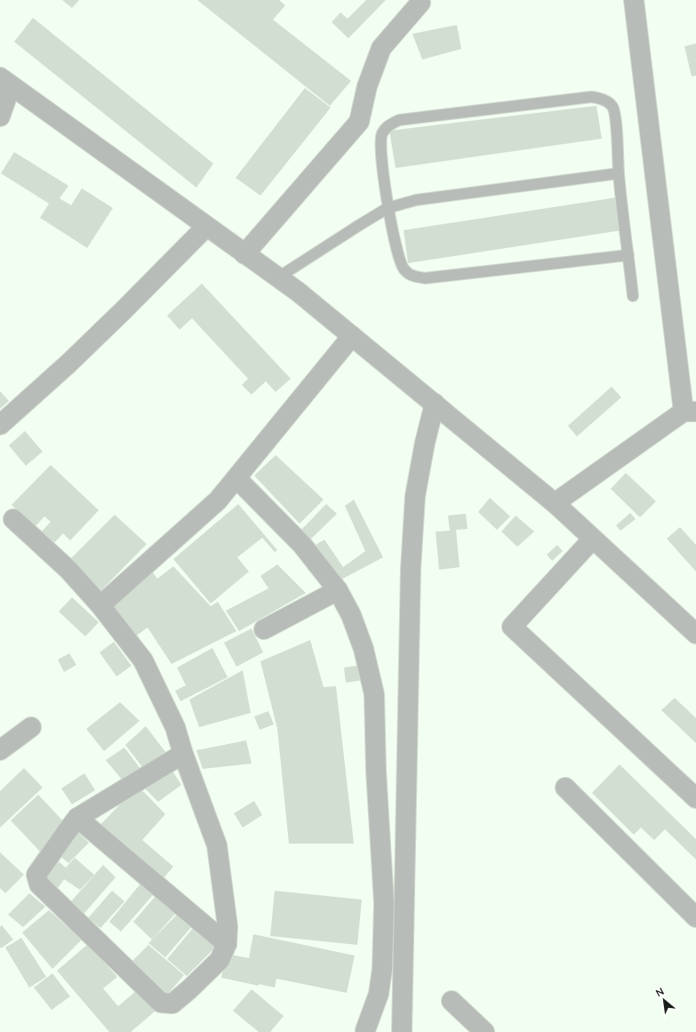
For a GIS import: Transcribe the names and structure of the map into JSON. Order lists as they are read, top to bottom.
{
  "north": "top left"
}
